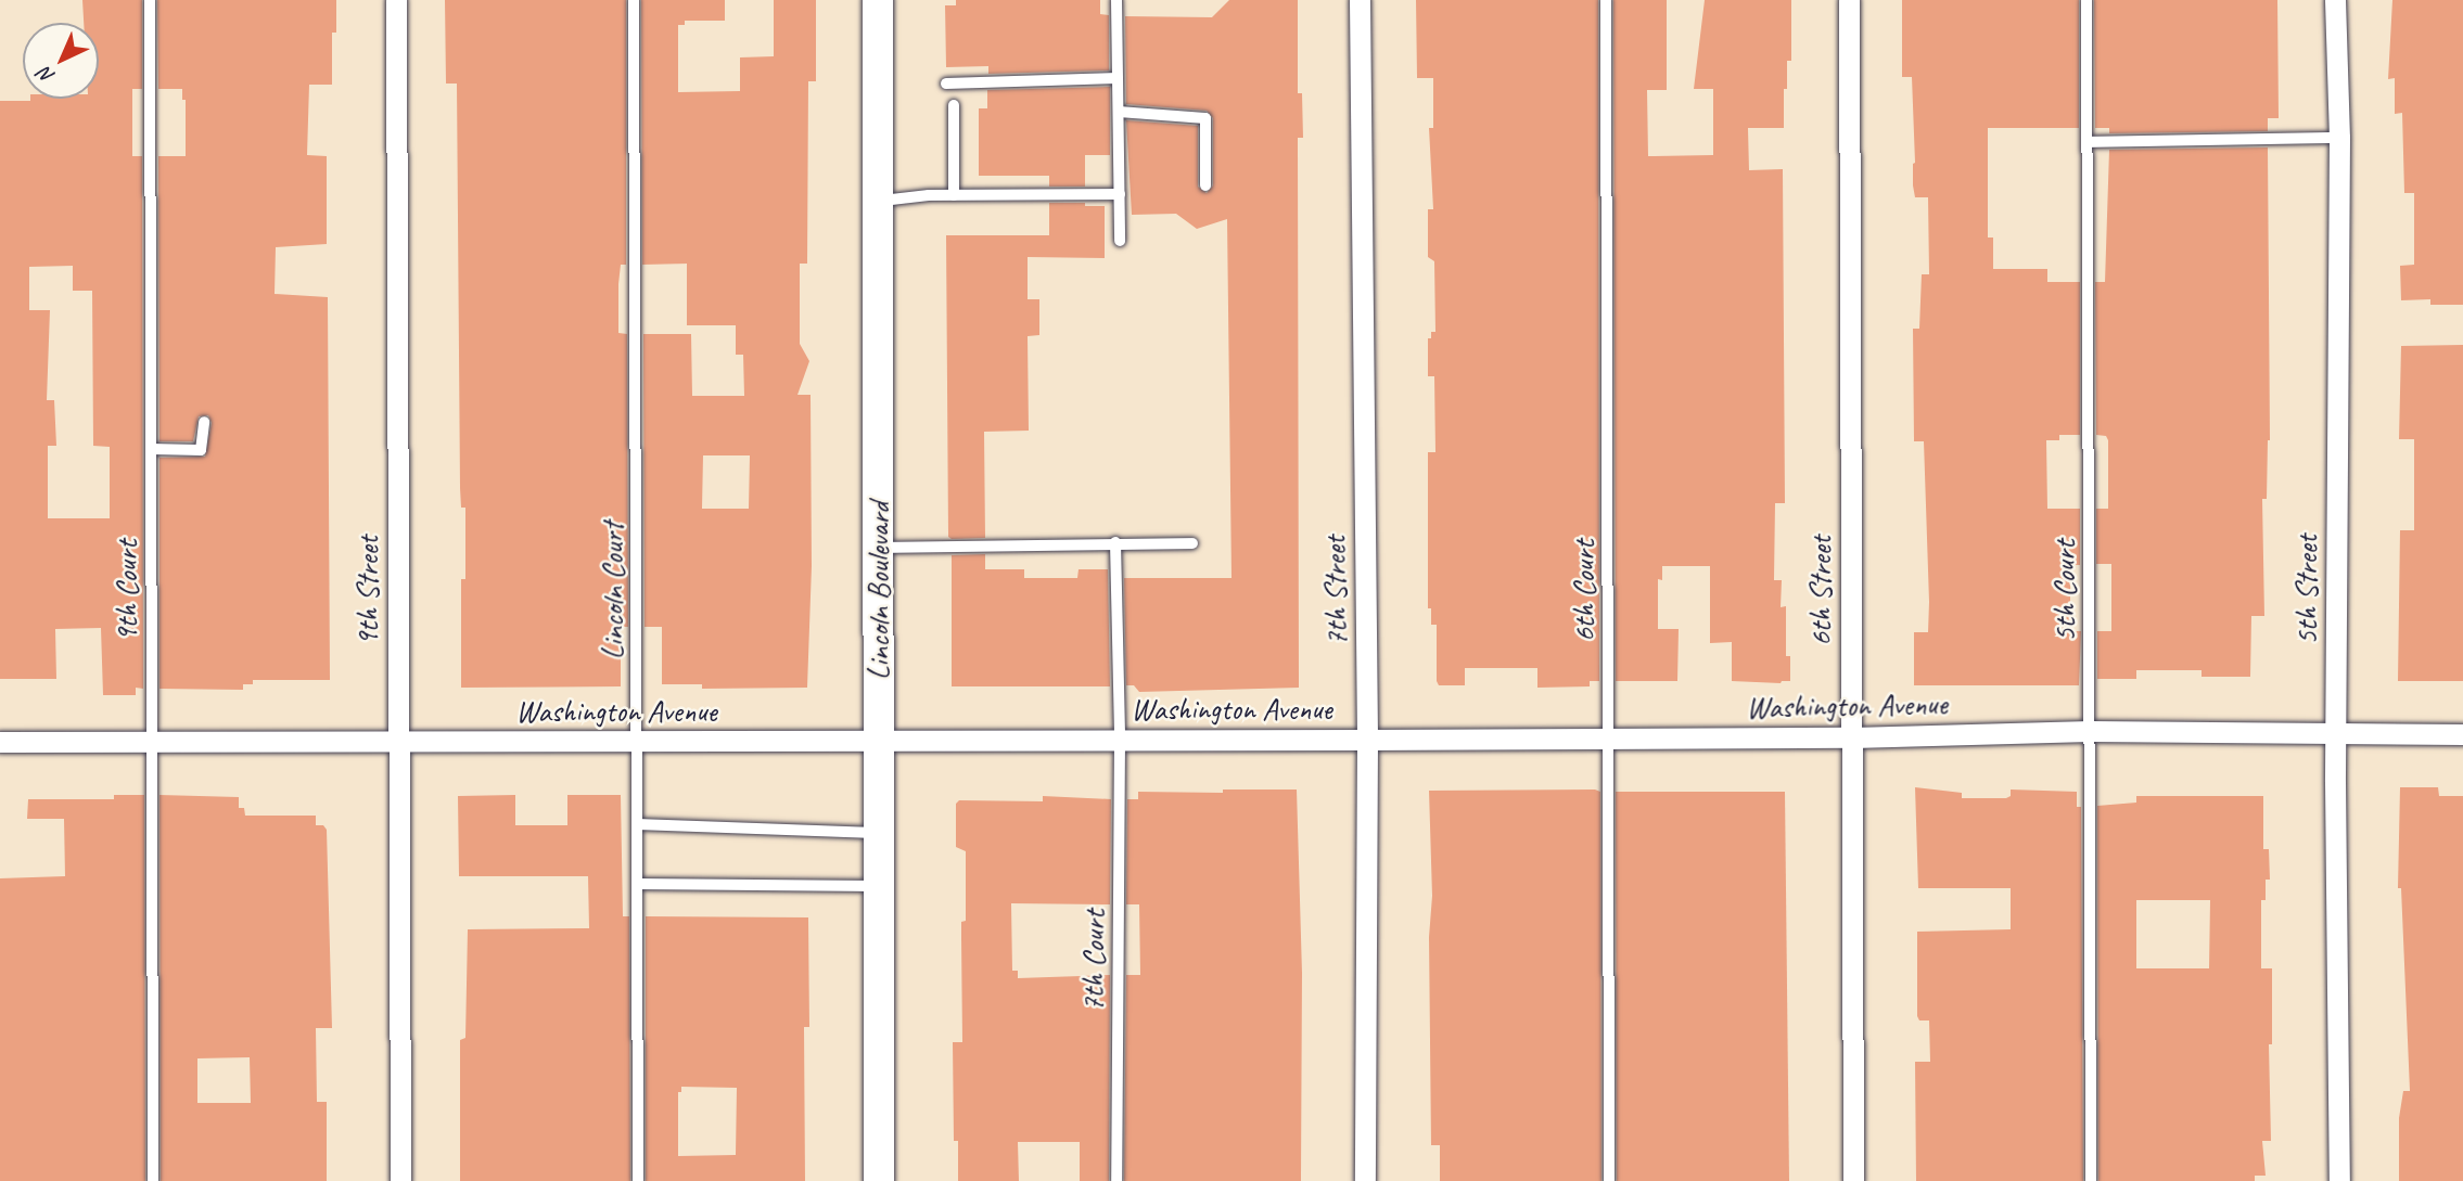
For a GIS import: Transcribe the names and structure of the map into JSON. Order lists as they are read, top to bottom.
{
  "streets": {
    "street": [
      "5th Street",
      "9th Street",
      "Lincoln Boulevard",
      "7th Street",
      "6th Street",
      "Washington Avenue"
    ],
    "lane": [
      "9th Court",
      "Lincoln Court",
      "6th Court",
      "5th Court",
      "7th Court"
    ]
  },
  "crossings": [
    ["5th Street", "Washington Avenue"],
    ["9th Court", "Washington Avenue"],
    ["9th Street", "Washington Avenue"],
    ["Lincoln Court", "Washington Avenue"],
    ["Lincoln Boulevard", "Washington Avenue"],
    ["7th Street", "Washington Avenue"],
    ["6th Court", "Washington Avenue"],
    ["6th Street", "Washington Avenue"],
    ["5th Court", "Washington Avenue"],
    ["Washington Avenue", "7th Court"]
  ],
  "north": "bottom left"
}
